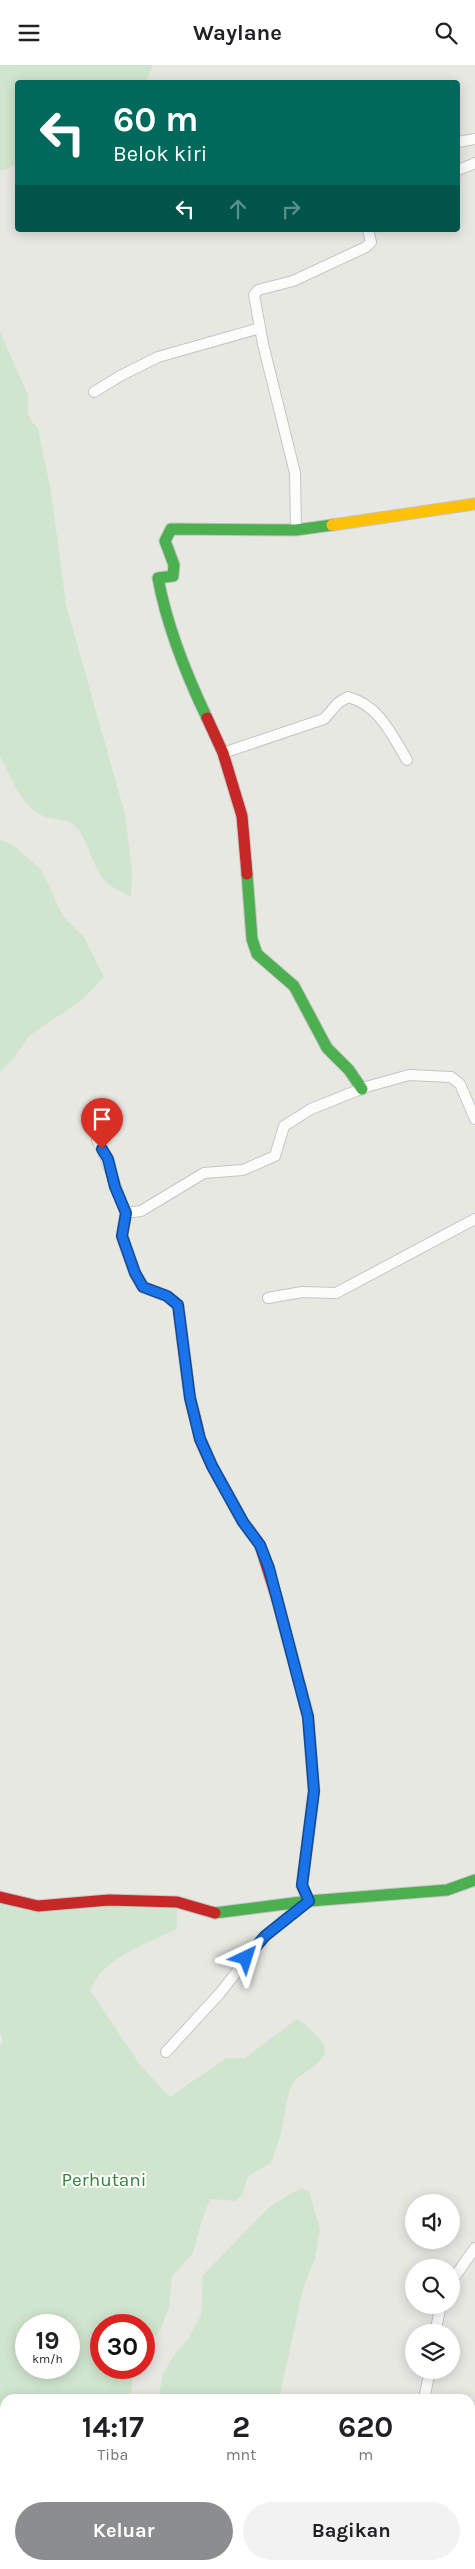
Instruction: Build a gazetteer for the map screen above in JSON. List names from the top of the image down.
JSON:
{
  "parks": ["Perhutani"],
  "page": {
    "header": "Waylane",
    "turn": ["60 m", "Belok kiri"],
    "speed": "19 km/h",
    "limit": "30",
    "eta": [
      "14:17",
      "Tiba",
      "2",
      "mnt",
      "620",
      "m"
    ],
    "buttons": ["Keluar", "Bagikan"]
  }
}
